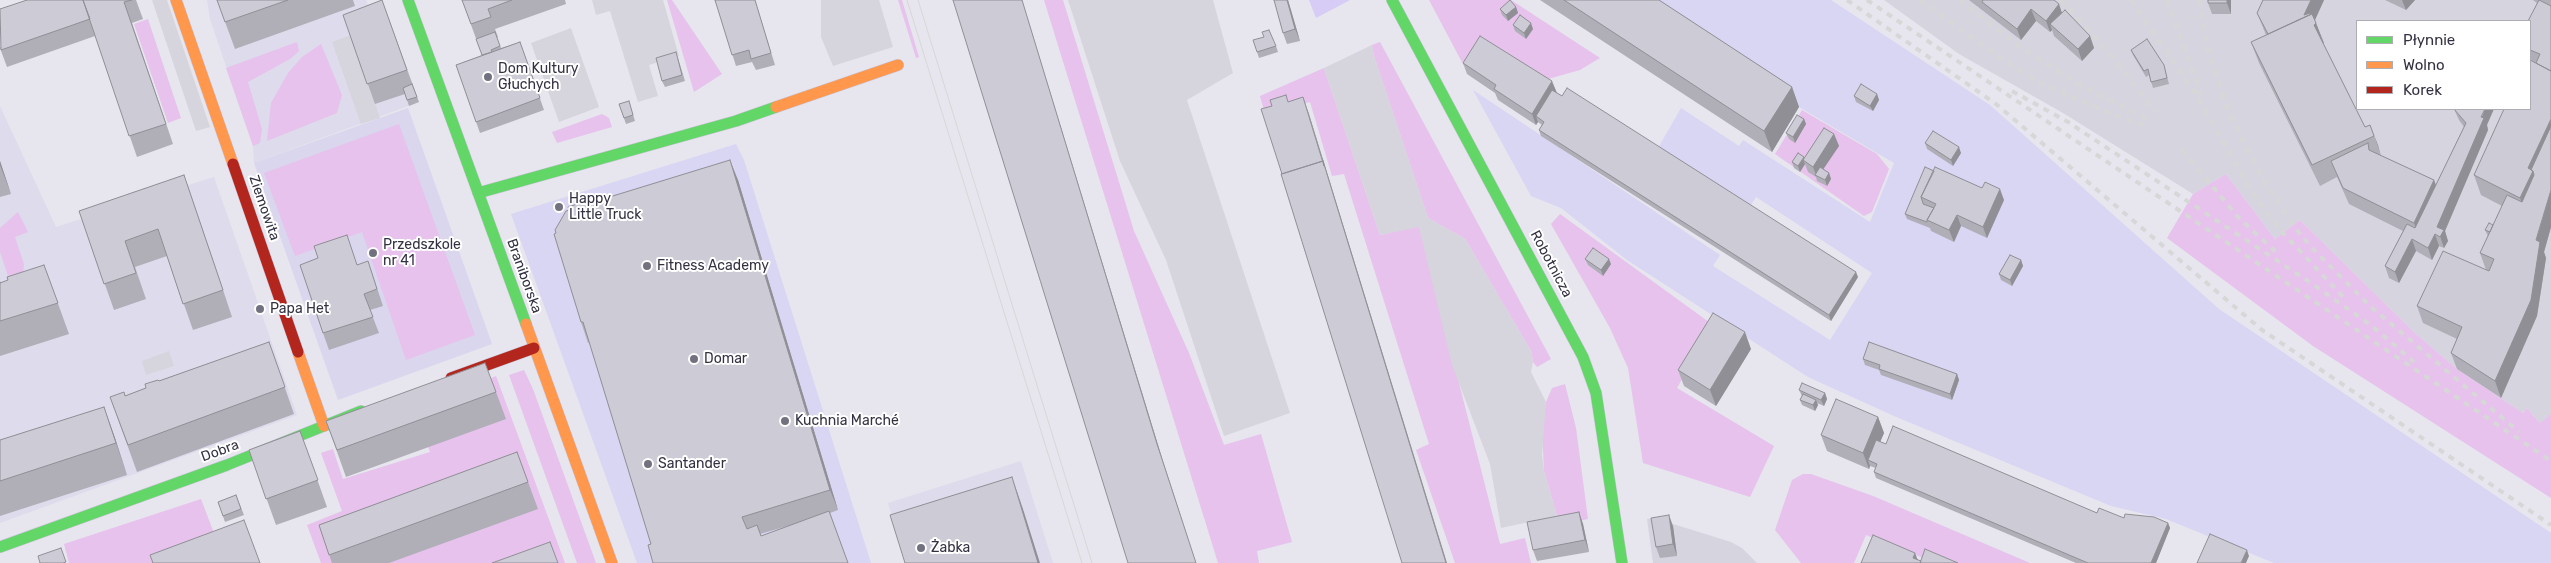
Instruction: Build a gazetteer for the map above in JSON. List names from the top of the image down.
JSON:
{
  "streets": {
    "street": [
      "Ziemowita",
      "Robotnicza",
      "Braniborska",
      "Dobra"
    ]
  },
  "crossings": [
    ["Ziemowita", "Dobra"]
  ],
  "places": [
    "Dom Kultury Głuchych",
    "Happy Little Truck",
    "Przedszkole nr 41",
    "Fitness Academy",
    "Papa Het",
    "Domar",
    "Kuchnia Marché",
    "Santander",
    "Żabka"
  ],
  "legend": ["Płynnie", "Wolno", "Korek"]
}
